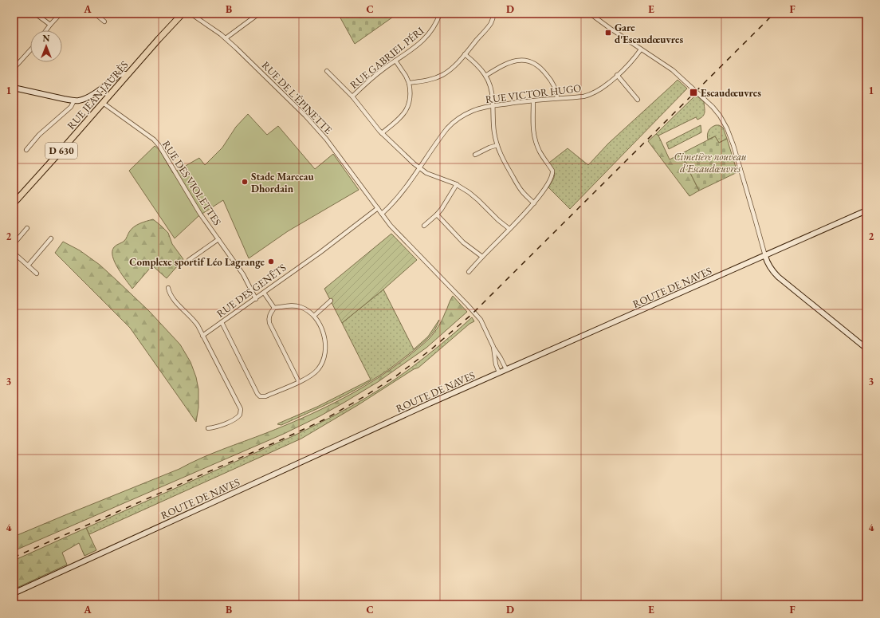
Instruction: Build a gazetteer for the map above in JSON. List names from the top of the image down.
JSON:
{
  "streets": {
    "main road": ["RUE JEAN JAURÈS", "D 630", "ROUTE DE NAVES"],
    "street": [
      "RUE GABRIEL PÉRI",
      "RUE VICTOR HUGO",
      "RUE DE L'ÉPINETTE",
      "RUE DES VIOLETTES",
      "RUE DES GENÊTS"
    ]
  },
  "crossings": [
    ["RUE VICTOR HUGO", "RUE DE L'ÉPINETTE"],
    ["RUE JEAN JAURÈS", "RUE DES VIOLETTES"],
    ["RUE DE L'ÉPINETTE", "ROUTE DE NAVES"],
    ["RUE DE L'ÉPINETTE", "RUE DES GENÊTS"],
    ["RUE DES VIOLETTES", "RUE DES GENÊTS"]
  ],
  "parks": ["Cimetière nouveau d'Escaudœuvres"],
  "places": {
    "transit": ["Gare d'Escaudœuvres", "Escaudœuvres"],
    "other": ["Stade Marceau Dhordain", "Complexe sportif Léo Lagrange"]
  },
  "north": "top",
  "grid": {
    "columns": [
      "A",
      "B",
      "C",
      "D",
      "E",
      "F"
    ],
    "rows": [
      "1",
      "2",
      "3",
      "4"
    ]
  }
}
